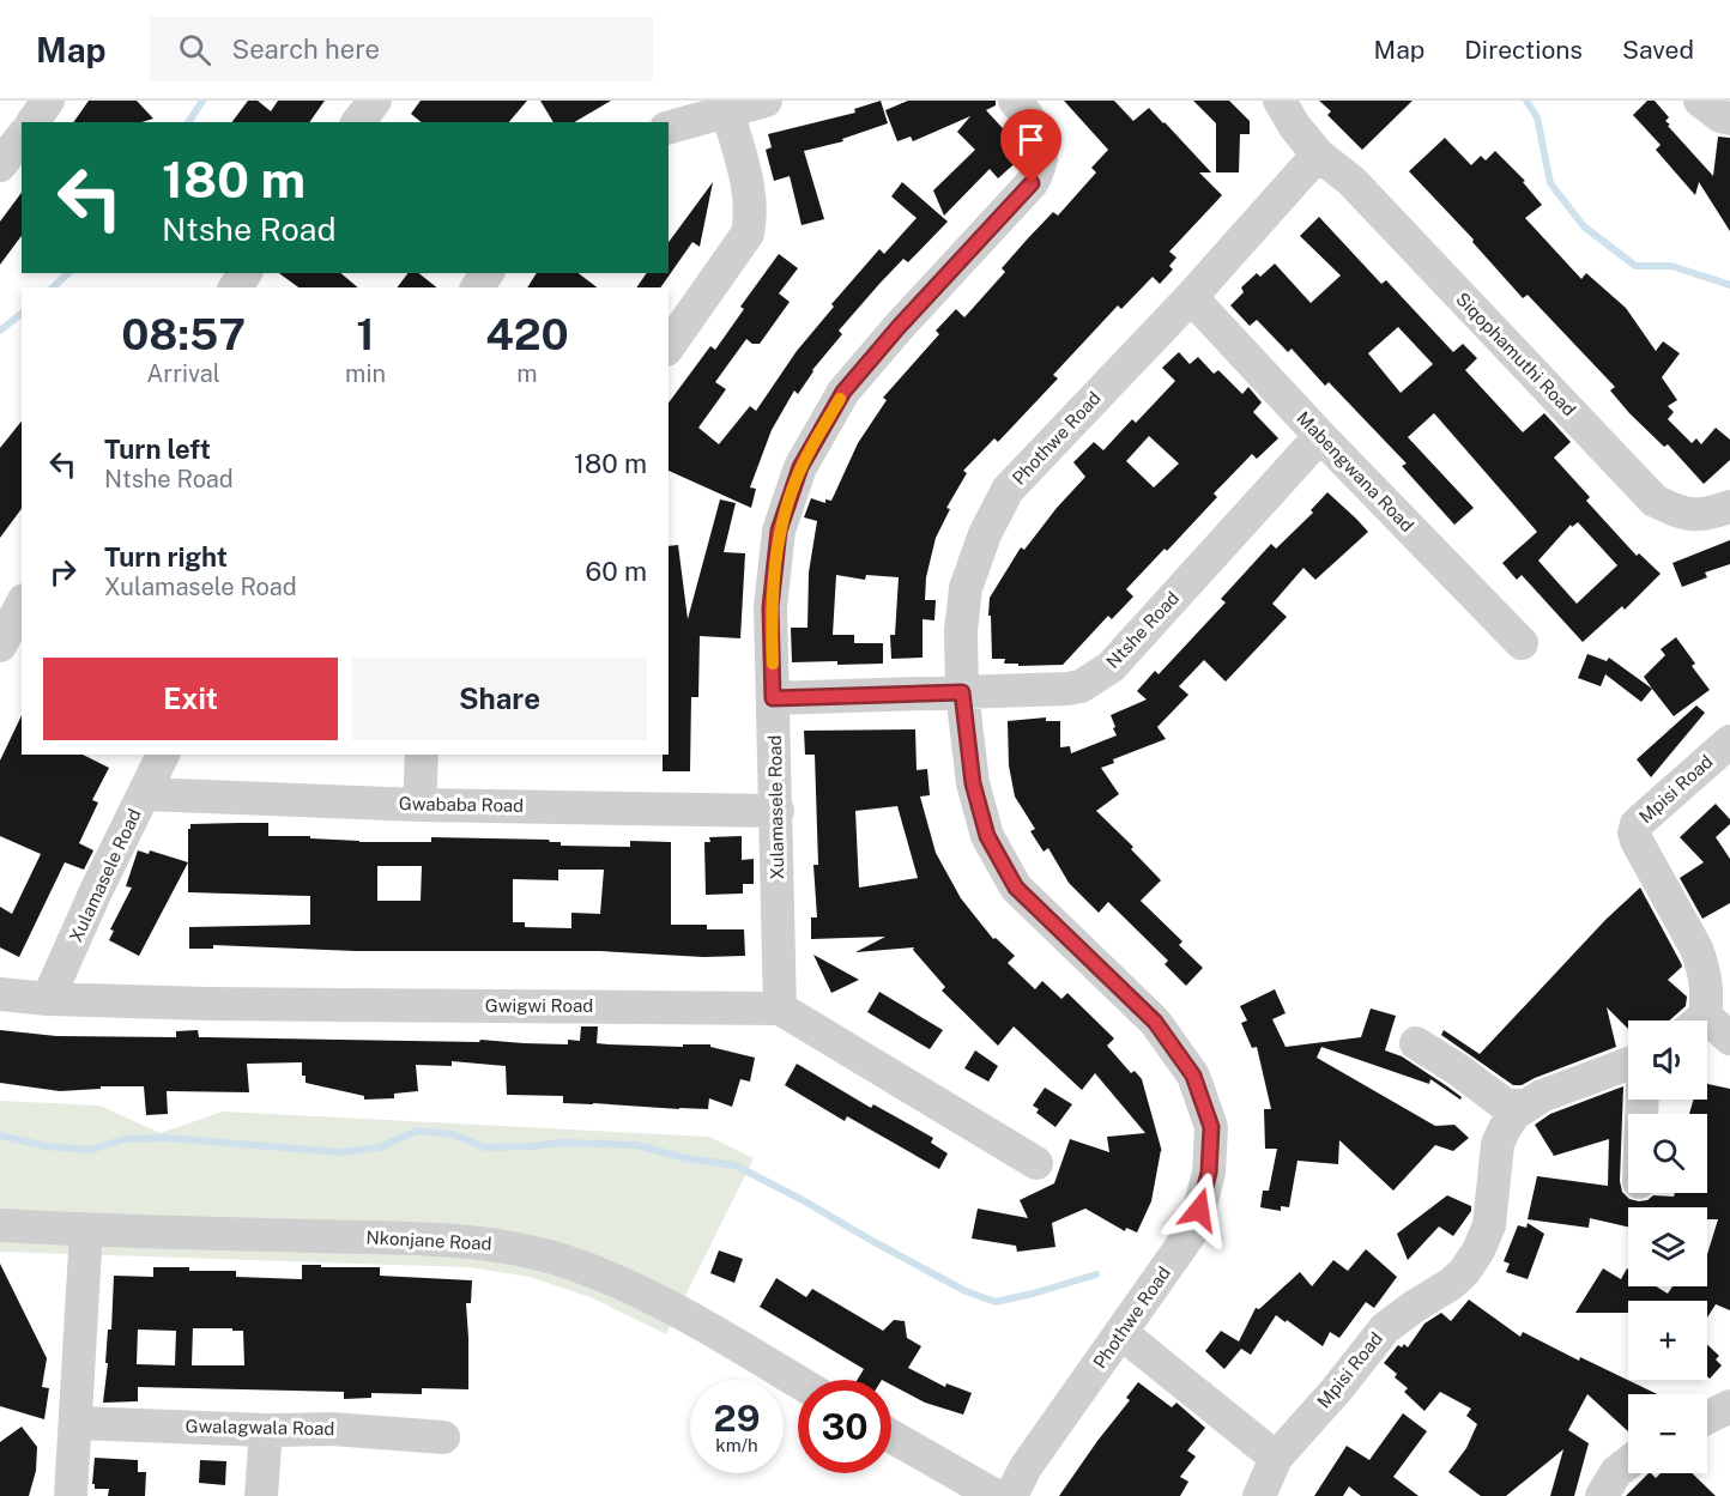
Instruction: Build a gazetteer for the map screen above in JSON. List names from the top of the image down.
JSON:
{
  "streets": {
    "street": [
      "Siqophamuthi Road",
      "Phothwe Road",
      "Mabengwana Road",
      "Ntshe Road",
      "Mpisi Road",
      "Gwababa Road",
      "Xulamasele Road",
      "Gwigwi Road",
      "Nkonjane Road",
      "Gwalagwala Road"
    ]
  },
  "crossings": [
    ["Siqophamuthi Road", "Phothwe Road"],
    ["Phothwe Road", "Mabengwana Road"],
    ["Phothwe Road", "Ntshe Road"],
    ["Mabengwana Road", "Ntshe Road"],
    ["Ntshe Road", "Xulamasele Road"],
    ["Gwababa Road", "Xulamasele Road"],
    ["Xulamasele Road", "Gwigwi Road"]
  ],
  "page": {
    "header": "Map",
    "search": "Search here",
    "nav": ["Map", "Directions", "Saved"],
    "turn": ["180 m", "Ntshe Road"],
    "eta": [
      "08:57",
      "Arrival",
      "1",
      "min",
      "420",
      "m"
    ],
    "list": [
      {
        "name": "Turn left",
        "note": "Ntshe Road",
        "value": "180 m"
      },
      {
        "name": "Turn right",
        "note": "Xulamasele Road",
        "value": "60 m"
      }
    ],
    "buttons": ["Exit", "Share"],
    "map_buttons": ["+", "−"],
    "speed": "29 km/h",
    "limit": "30"
  }
}
